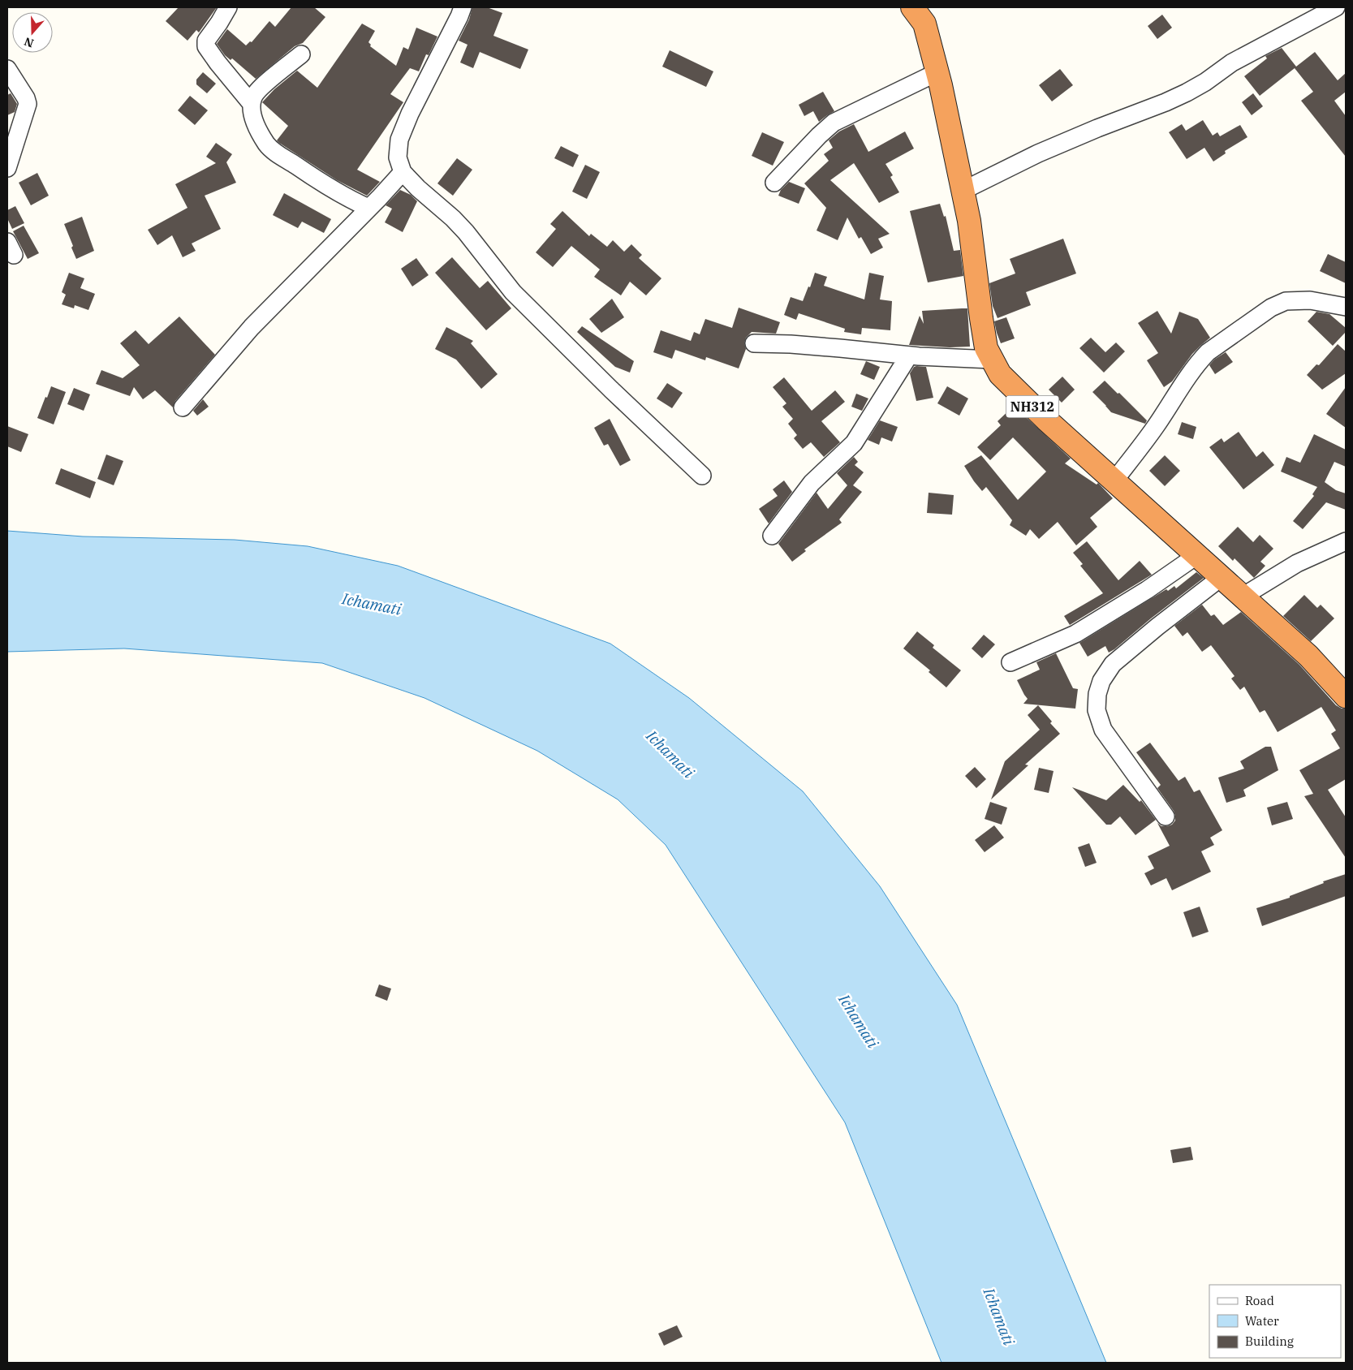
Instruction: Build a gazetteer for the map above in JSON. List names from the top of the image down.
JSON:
{
  "streets": {
    "highway": ["NH312"]
  },
  "water": ["Ichamati"],
  "legend": ["Road", "Water", "Building"],
  "north": "bottom"
}
